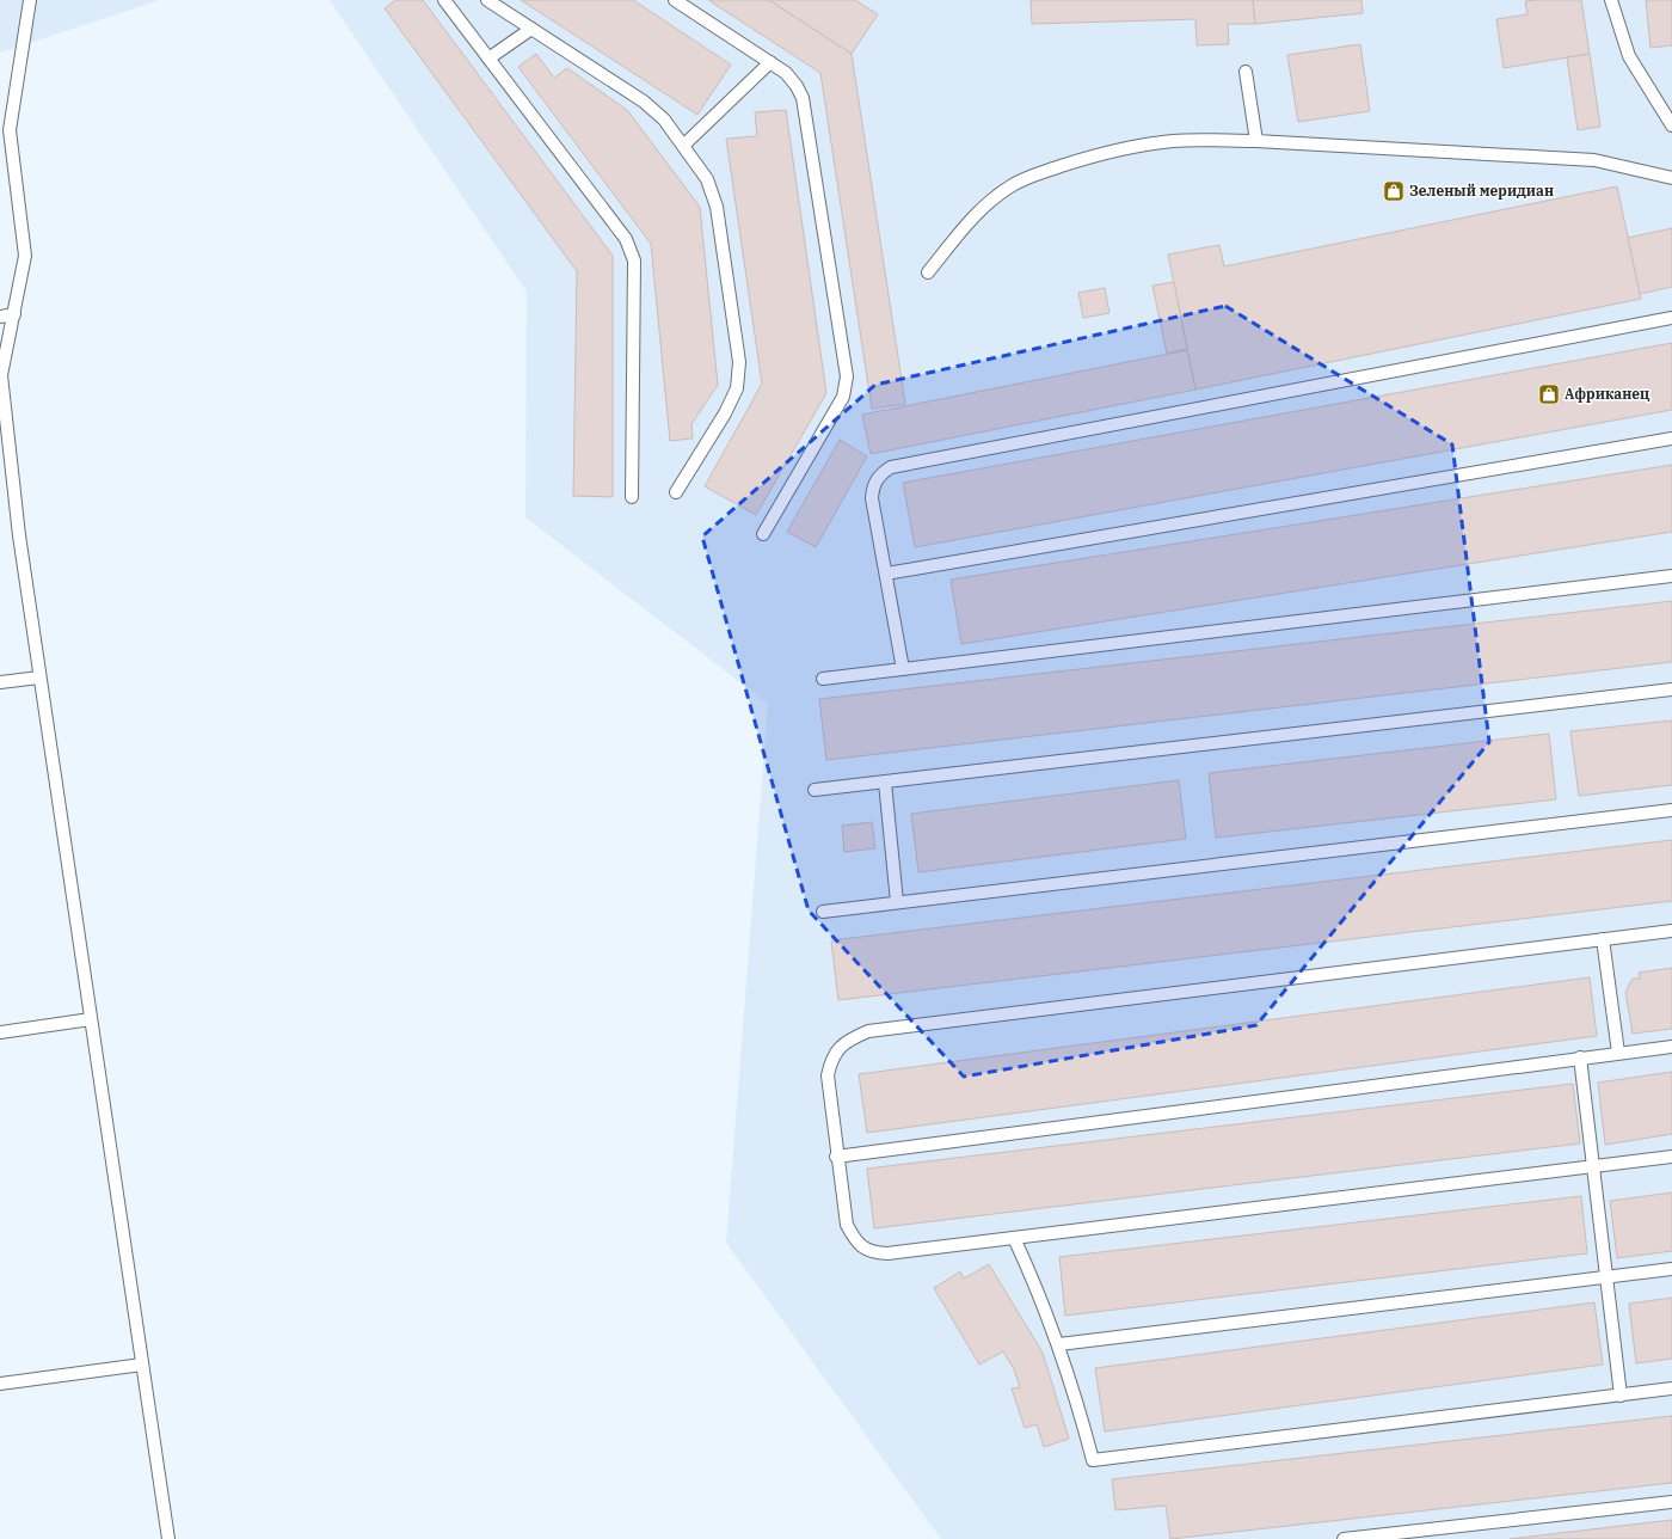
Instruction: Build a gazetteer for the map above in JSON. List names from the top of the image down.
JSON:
{
  "places": {
    "shop": ["Зеленый меридиан", "Африканец"]
  }
}
